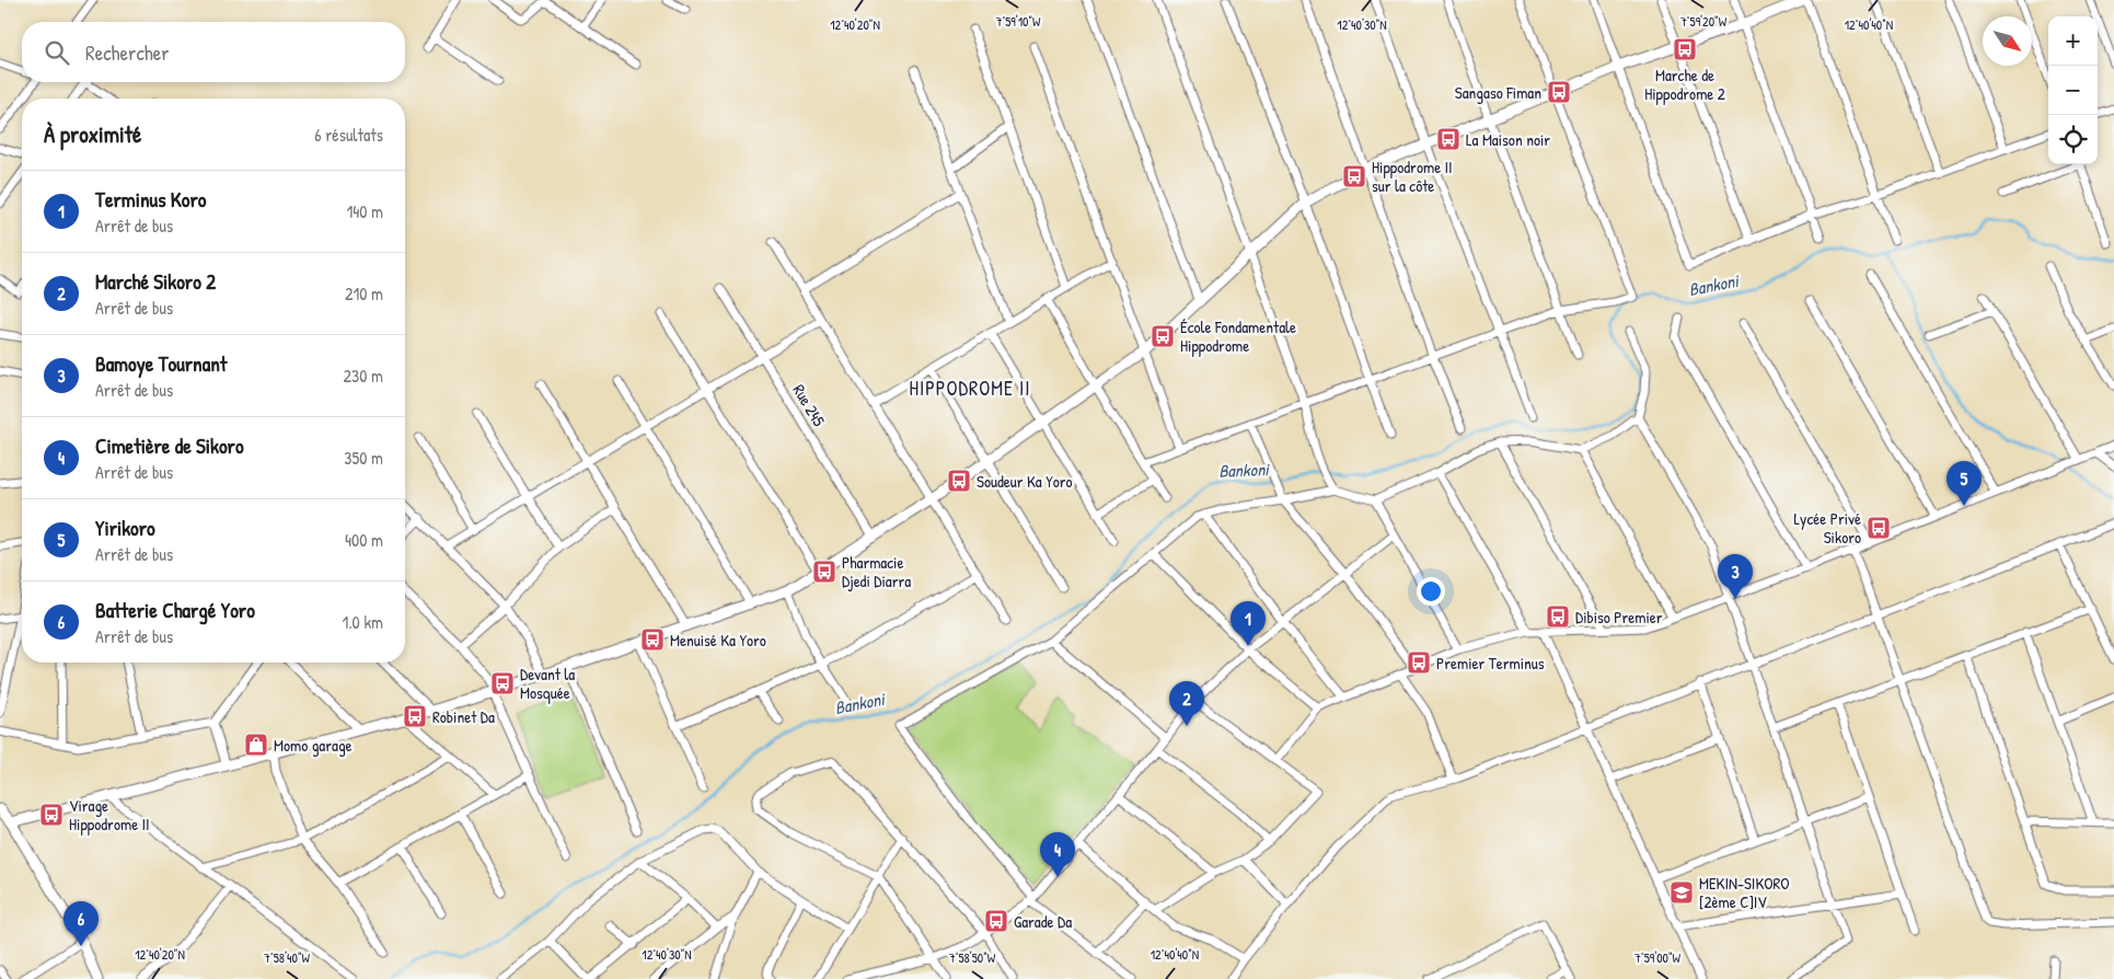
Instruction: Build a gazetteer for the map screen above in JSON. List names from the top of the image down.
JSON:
{
  "streets": {
    "street": ["Rue 245"]
  },
  "districts": ["HIPPODROME II"],
  "water": ["Bankoni"],
  "places": {
    "bus stop": [
      "Marche de Hippodrome 2",
      "Sangaso Fiman",
      "La Maison noir",
      "Hippodrome II sur la côte",
      "École Fondamentale Hippodrome",
      "Soudeur Ka Yoro",
      "Lycée Privé Sikoro",
      "Pharmacie Djedi Diarra",
      "Dibiso Premier",
      "Menuisé Ka Yoro",
      "Premier Terminus",
      "Devant la Mosquée",
      "Robinet Da",
      "Virage Hippodrome II",
      "Garade Da"
    ],
    "shop": ["Momo garage"],
    "school or university": ["MEKIN-SIKORO [2ème C]IV"]
  },
  "north": "bottom right",
  "page": {
    "map_buttons": ["+", "−"],
    "search": "Rechercher",
    "heading": ["À proximité", "6 résultats"],
    "list": [
      {
        "mark": "1",
        "name": "Terminus Koro",
        "note": "Arrêt de bus",
        "value": "140 m"
      },
      {
        "mark": "2",
        "name": "Marché Sikoro 2",
        "note": "Arrêt de bus",
        "value": "210 m"
      },
      {
        "mark": "3",
        "name": "Bamoye Tournant",
        "note": "Arrêt de bus",
        "value": "230 m"
      },
      {
        "mark": "4",
        "name": "Cimetière de Sikoro",
        "note": "Arrêt de bus",
        "value": "350 m"
      },
      {
        "mark": "5",
        "name": "Yirikoro",
        "note": "Arrêt de bus",
        "value": "400 m"
      },
      {
        "mark": "6",
        "name": "Batterie Chargé Yoro",
        "note": "Arrêt de bus",
        "value": "1.0 km"
      }
    ],
    "pins": [
      "5",
      "3",
      "1",
      "2",
      "4",
      "6"
    ]
  },
  "coordinates": [
    "7°59'10\"W",
    "7°59'20\"W",
    "12°40'20\"N",
    "12°40'30\"N",
    "12°40'40\"N",
    "7°58'40\"W",
    "7°58'50\"W",
    "7°59'00\"W"
  ]
}
